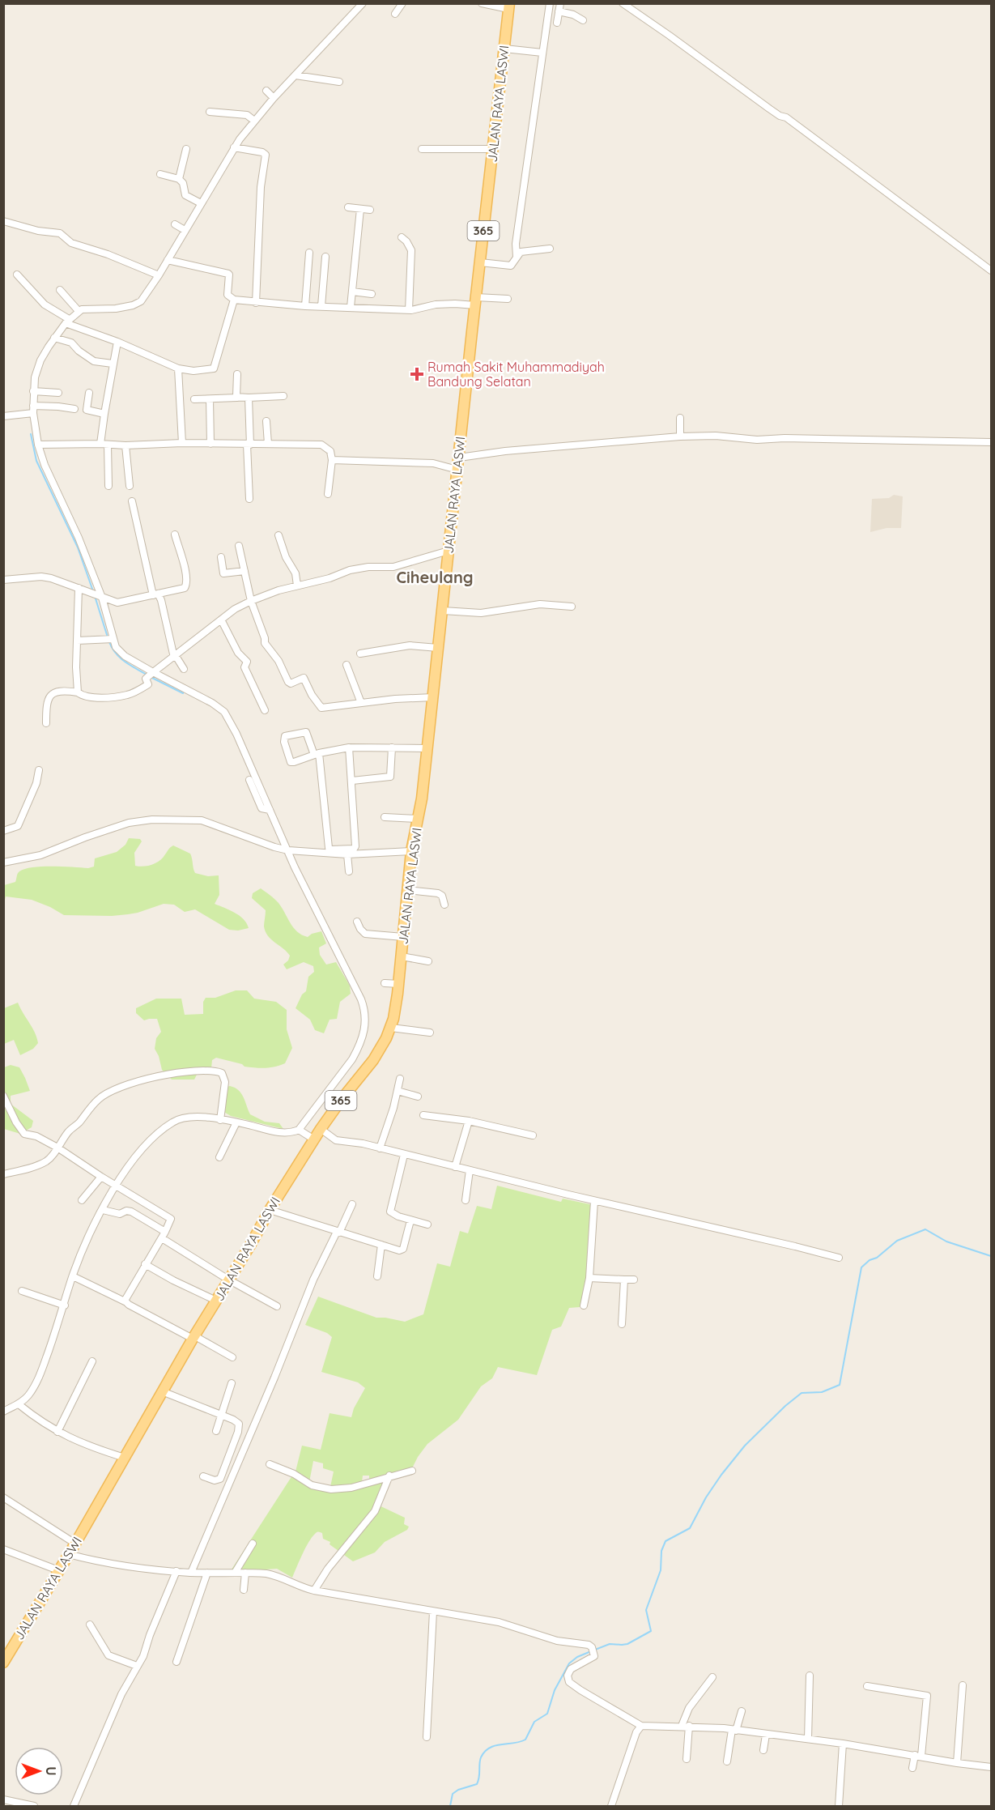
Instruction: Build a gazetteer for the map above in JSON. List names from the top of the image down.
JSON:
{
  "streets": {
    "main road": ["JALAN RAYA LASWI", "365"]
  },
  "districts": ["Ciheulang"],
  "places": {
    "health": ["Rumah Sakit Muhammadiyah Bandung Selatan"]
  },
  "north": "right"
}
